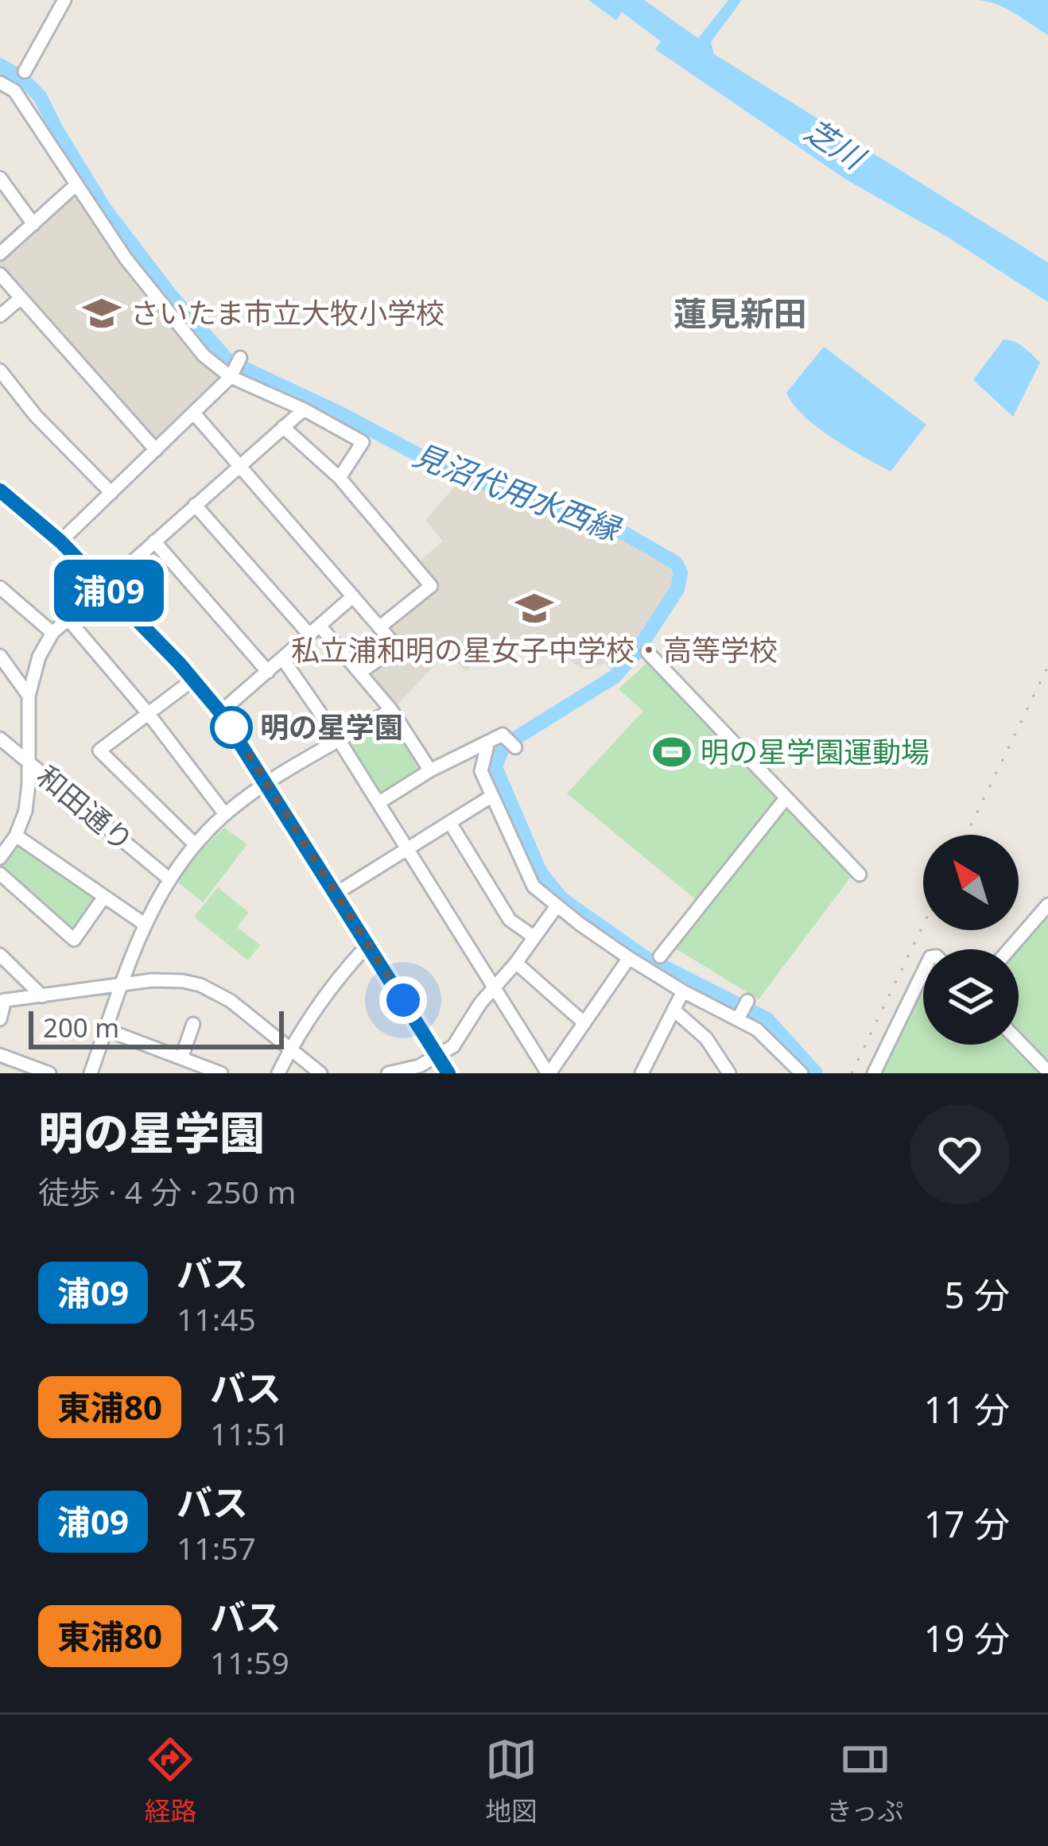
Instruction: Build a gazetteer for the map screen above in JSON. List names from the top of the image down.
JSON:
{
  "streets": {
    "street": ["和田通り"]
  },
  "districts": ["蓮見新田"],
  "water": ["芝川", "見沼代用水西縁"],
  "places": {
    "school or university": ["さいたま市立大牧小学校", "私立浦和明の星女子中学校・高等学校"],
    "other": ["明の星学園"],
    "sports": ["明の星学園運動場"]
  },
  "lines": ["bus line 浦09"],
  "scale_bar": "200 m",
  "north": "top left",
  "page": {
    "on_map": "浦09",
    "scale": "200 m",
    "heading": ["明の星学園", "徒歩 · 4 分 · 250 m"],
    "list": [
      {
        "mark": "浦09",
        "name": "バス",
        "note": "11:45",
        "value": "5 分"
      },
      {
        "mark": "東浦80",
        "name": "バス",
        "note": "11:51",
        "value": "11 分"
      },
      {
        "mark": "浦09",
        "name": "バス",
        "note": "11:57",
        "value": "17 分"
      },
      {
        "mark": "東浦80",
        "name": "バス",
        "note": "11:59",
        "value": "19 分"
      }
    ],
    "tabs": ["経路", "地図", "きっぷ"]
  }
}
